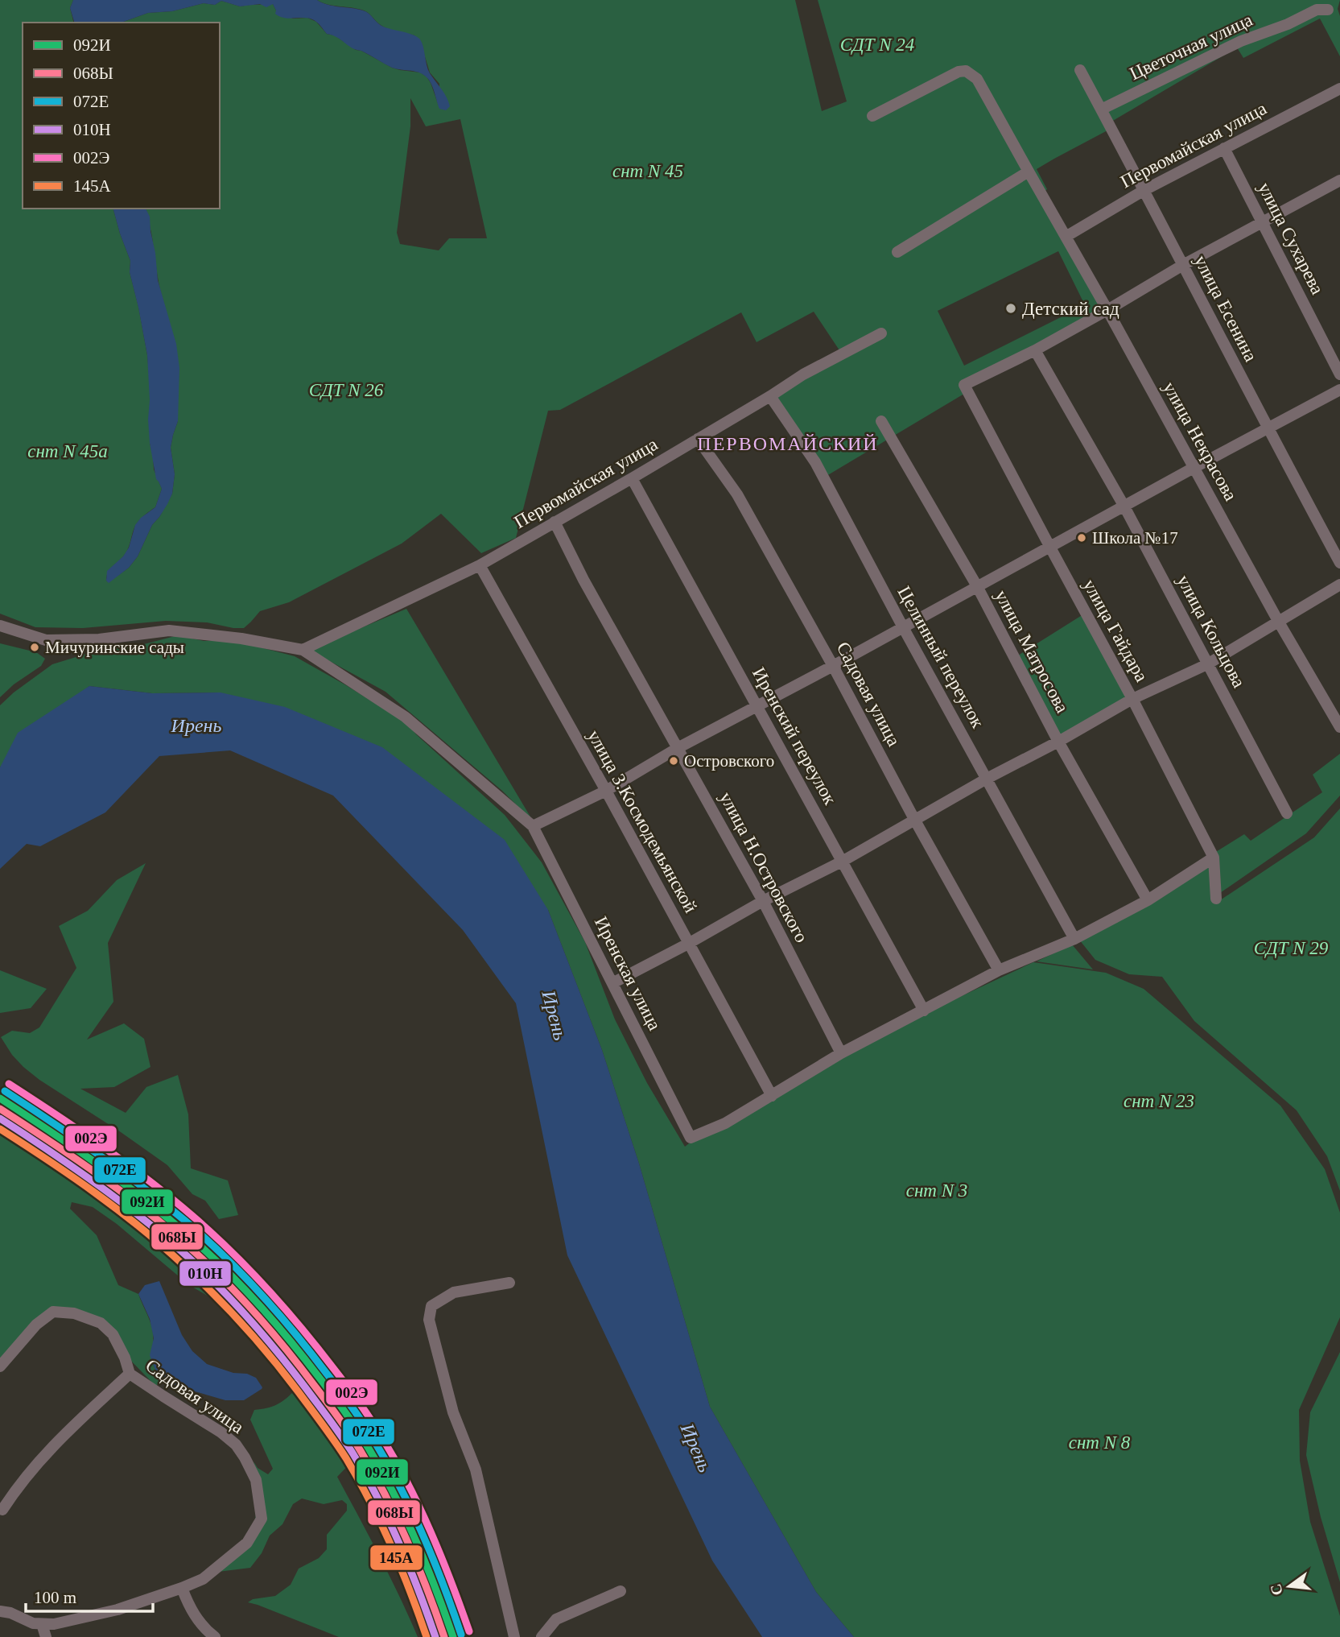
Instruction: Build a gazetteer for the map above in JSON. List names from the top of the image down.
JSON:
{
  "streets": {
    "street": [
      "Цветочная улица",
      "Первомайская улица",
      "улица Сухарева",
      "улица Есенина",
      "улица Некрасова",
      "улица Гайдара",
      "улица Кольцова",
      "улица Матросова",
      "Целинный переулок",
      "Садовая улица",
      "Иренский переулок",
      "улица З.Космодемьянской",
      "улица Н.Островского",
      "Иренская улица"
    ]
  },
  "crossings": [
    ["Цветочная улица", "улица Есенина"],
    ["Первомайская улица", "улица Сухарева"],
    ["Первомайская улица", "улица Есенина"],
    ["Первомайская улица", "улица Некрасова"],
    ["Первомайская улица", "Целинный переулок"],
    ["Первомайская улица", "Садовая улица"],
    ["Первомайская улица", "Иренский переулок"],
    ["Первомайская улица", "улица З.Космодемьянской"],
    ["Первомайская улица", "улица Н.Островского"],
    ["улица Гайдара", "улица Кольцова"],
    ["улица З.Космодемьянской", "Иренская улица"]
  ],
  "districts": ["ПЕРВОМАЙСКИЙ"],
  "water": ["Ирень"],
  "parks": [
    "СДТ N 24",
    "снт N 45",
    "СДТ N 26",
    "снт N 45а",
    "СДТ N 29",
    "снт N 23",
    "снт N 3",
    "снт N 8"
  ],
  "places": [
    "Детский сад",
    "Школа №17",
    "Мичуринские сады",
    "Островского"
  ],
  "lines": [
    "transit line 002Э",
    "transit line 072Е",
    "transit line 092И",
    "transit line 068Ы",
    "transit line 010Н",
    "transit line 145А"
  ],
  "legend": [
    "092И",
    "068Ы",
    "072Е",
    "010Н",
    "002Э",
    "145А"
  ],
  "scale_bar": "100 m",
  "north": "left"
}
